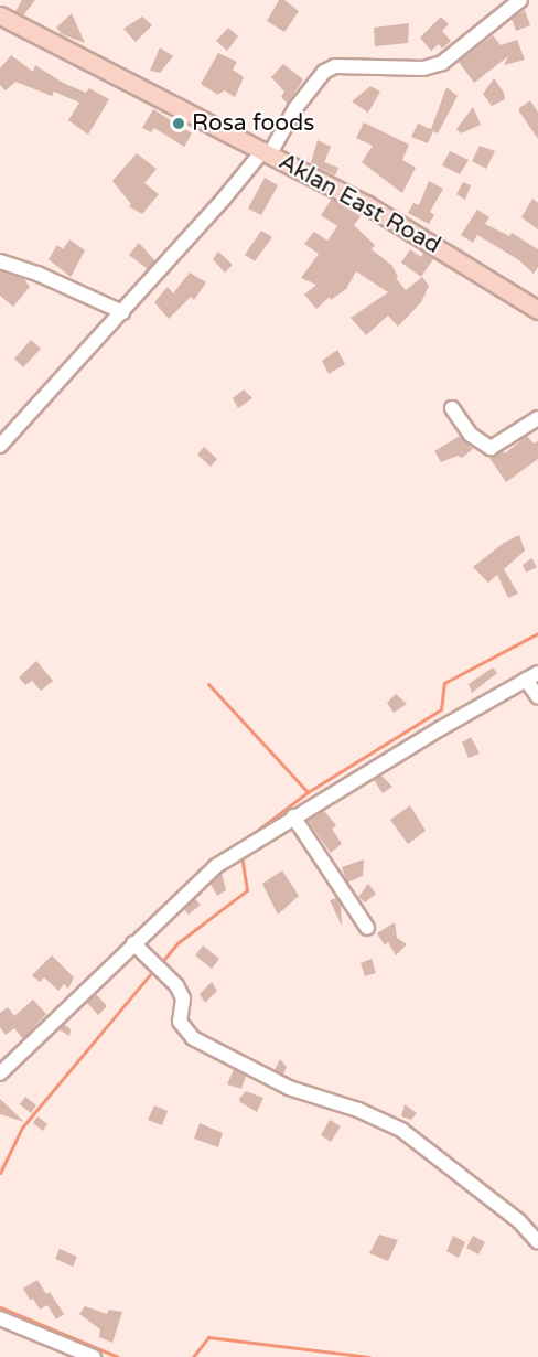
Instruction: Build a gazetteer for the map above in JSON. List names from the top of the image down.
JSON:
{
  "streets": {
    "main road": ["Aklan East Road"]
  },
  "places": ["Rosa foods"]
}
